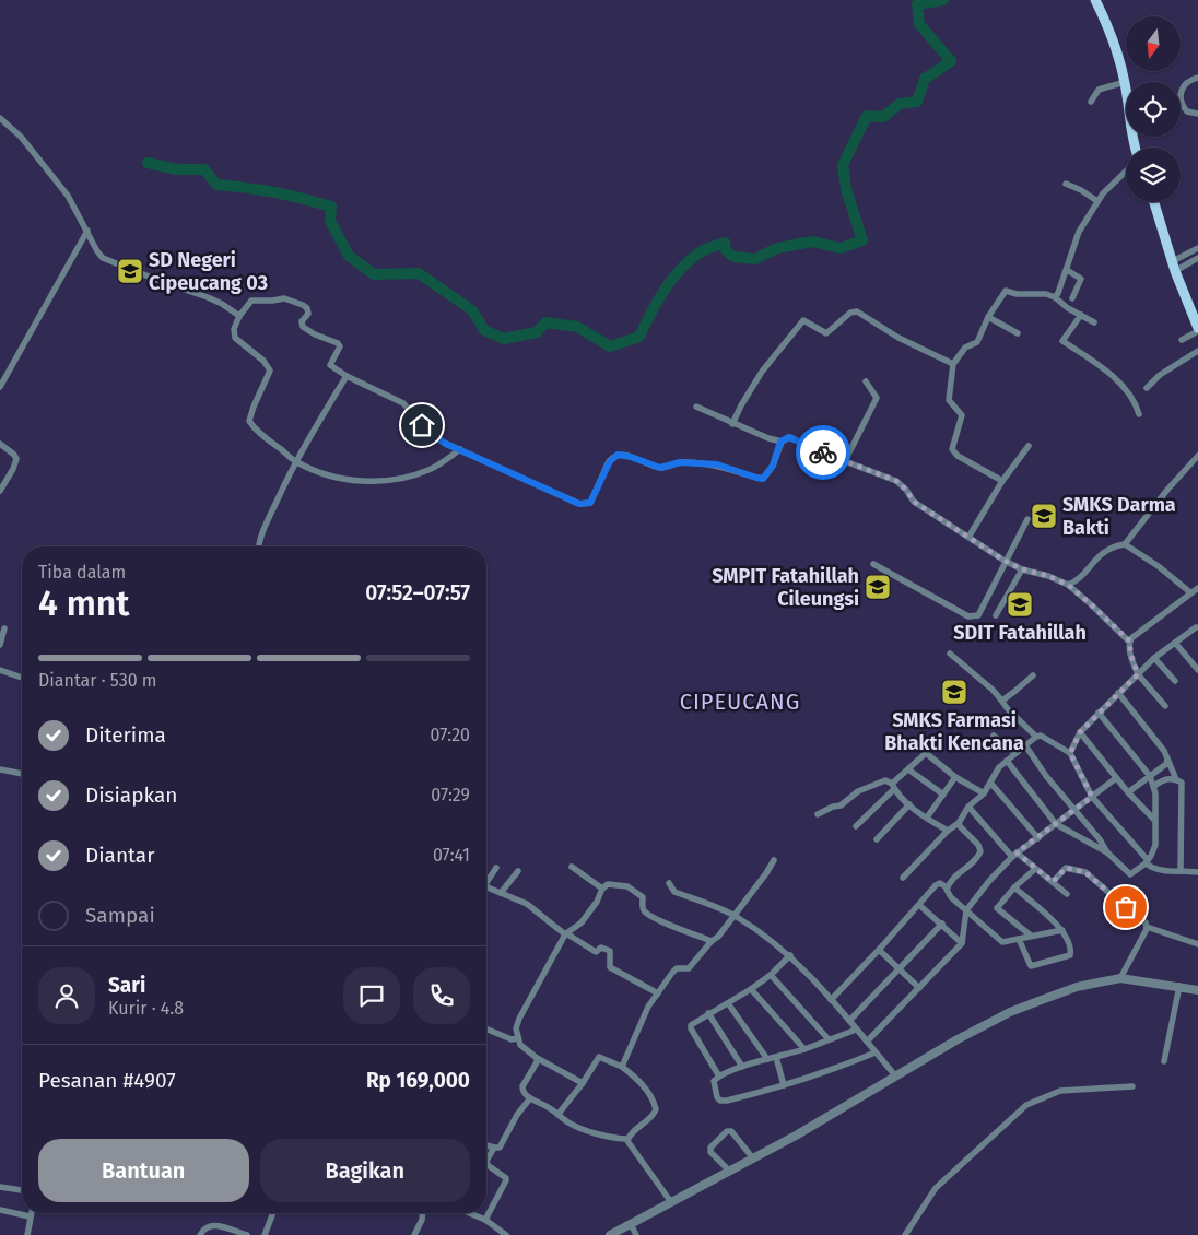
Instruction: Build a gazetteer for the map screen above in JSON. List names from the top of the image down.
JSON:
{
  "districts": ["CIPEUCANG"],
  "places": {
    "school or university": [
      "SD Negeri Cipeucang 03",
      "SMKS Darma Bakti",
      "SMPIT Fatahillah Cileungsi",
      "SDIT Fatahillah",
      "SMKS Farmasi Bhakti Kencana"
    ]
  },
  "north": "bottom",
  "page": {
    "heading": ["4 mnt", "Tiba dalam", "07:52–07:57"],
    "panel": [
      "Sari",
      "Kurir · 4.8",
      "Pesanan #4907",
      "Rp 169,000"
    ],
    "bar": "Diantar · 530 m",
    "list": [
      ["Diterima", "07:20"],
      ["Disiapkan", "07:29"],
      ["Diantar", "07:41"],
      "Sampai"
    ],
    "buttons": ["Bantuan", "Bagikan"]
  }
}
